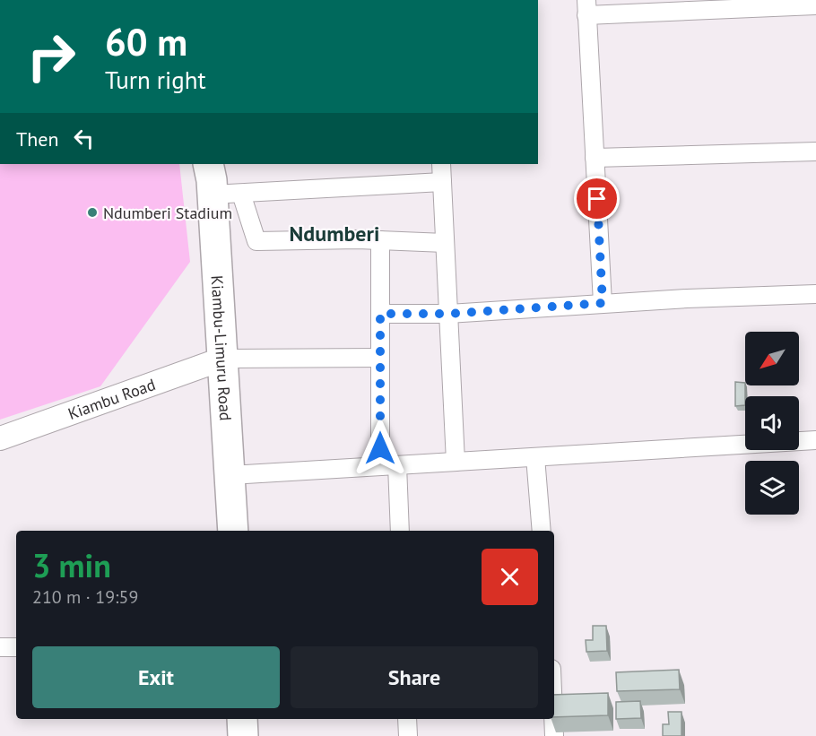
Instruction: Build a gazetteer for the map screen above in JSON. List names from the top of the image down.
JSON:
{
  "streets": {
    "highway": ["Kiambu-Limuru Road"],
    "street": ["Kiambu Road"]
  },
  "crossings": [
    ["Kiambu-Limuru Road", "Kiambu Road"]
  ],
  "districts": ["Ndumberi"],
  "places": ["Ndumberi Stadium"],
  "north": "bottom left",
  "page": {
    "turn": ["60 m", "Turn right"],
    "then": "Then",
    "heading": ["3 min", "210 m · 19:59"],
    "buttons": ["Exit", "Share"]
  }
}
